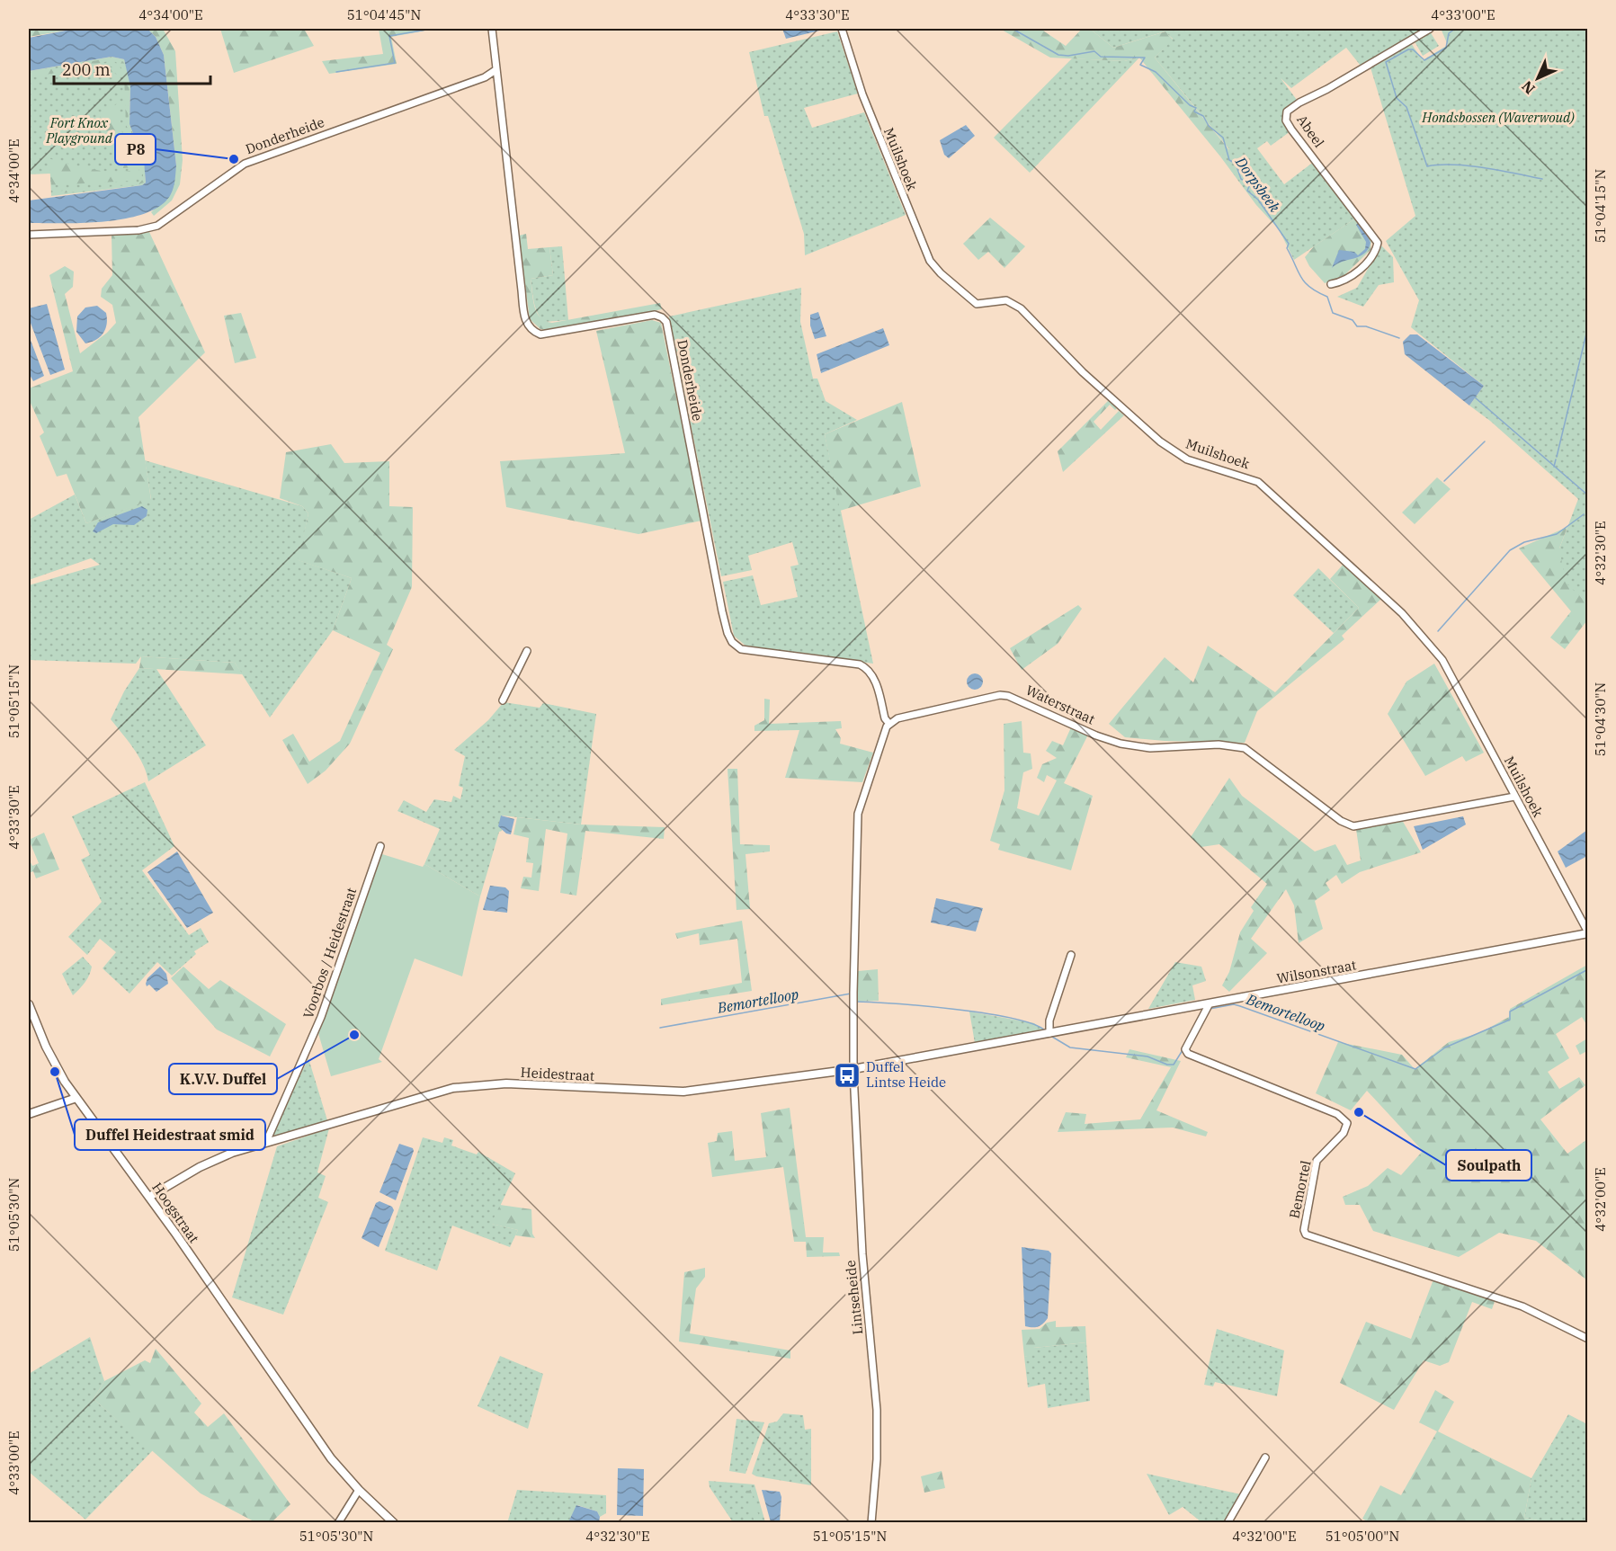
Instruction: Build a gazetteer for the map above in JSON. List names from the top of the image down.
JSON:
{
  "streets": {
    "street": [
      "Abeel",
      "Donderheide",
      "Muilshoek",
      "Waterstraat",
      "Voorbos / Heidestraat",
      "Wilsonstraat",
      "Heidestraat",
      "Bemortel",
      "Hoogstraat",
      "Lintseheide"
    ]
  },
  "crossings": [
    ["Donderheide", "Waterstraat"],
    ["Muilshoek", "Waterstraat"],
    ["Muilshoek", "Wilsonstraat"],
    ["Voorbos / Heidestraat", "Heidestraat"],
    ["Wilsonstraat", "Heidestraat"],
    ["Wilsonstraat", "Bemortel"],
    ["Wilsonstraat", "Lintseheide"],
    ["Heidestraat", "Hoogstraat"],
    ["Heidestraat", "Lintseheide"]
  ],
  "water": ["Dorpsbeek", "Bemortelloop"],
  "parks": ["Hondsbossen (Waverwoud)", "Fort Knox Playground"],
  "places": {
    "other": [
      "P8",
      "K.V.V. Duffel",
      "Duffel Heidestraat smid",
      "Soulpath"
    ],
    "bus stop": ["Duffel Lintse Heide"]
  },
  "scale_bar": "200 m",
  "north": "bottom left",
  "coordinates": [
    "4°34'00\"E",
    "51°04'45\"N",
    "4°33'30\"E",
    "4°33'00\"E",
    "51°04'15\"N",
    "4°32'30\"E",
    "51°05'15\"N",
    "51°04'30\"N",
    "4°32'00\"E",
    "51°05'30\"N",
    "51°05'00\"N"
  ]
}
